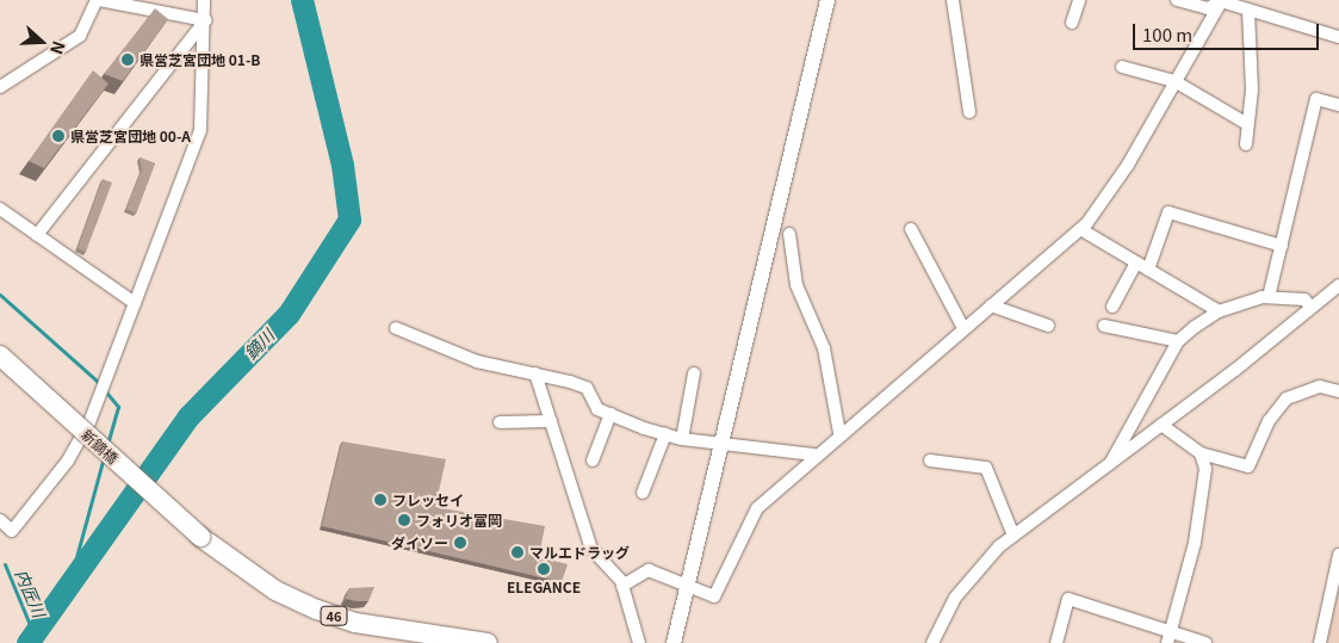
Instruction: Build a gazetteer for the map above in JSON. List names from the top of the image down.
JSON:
{
  "streets": {
    "main road": ["新鏑橋", "46"]
  },
  "water": ["鏑川", "内匠川"],
  "places": [
    "県営芝宮団地 01-B",
    "県営芝宮団地 00-A",
    "フレッセイ",
    "フォリオ富岡",
    "ダイソー",
    "マルエドラッグ",
    "ELEGANCE"
  ],
  "scale_bar": "100 m",
  "north": "right"
}
